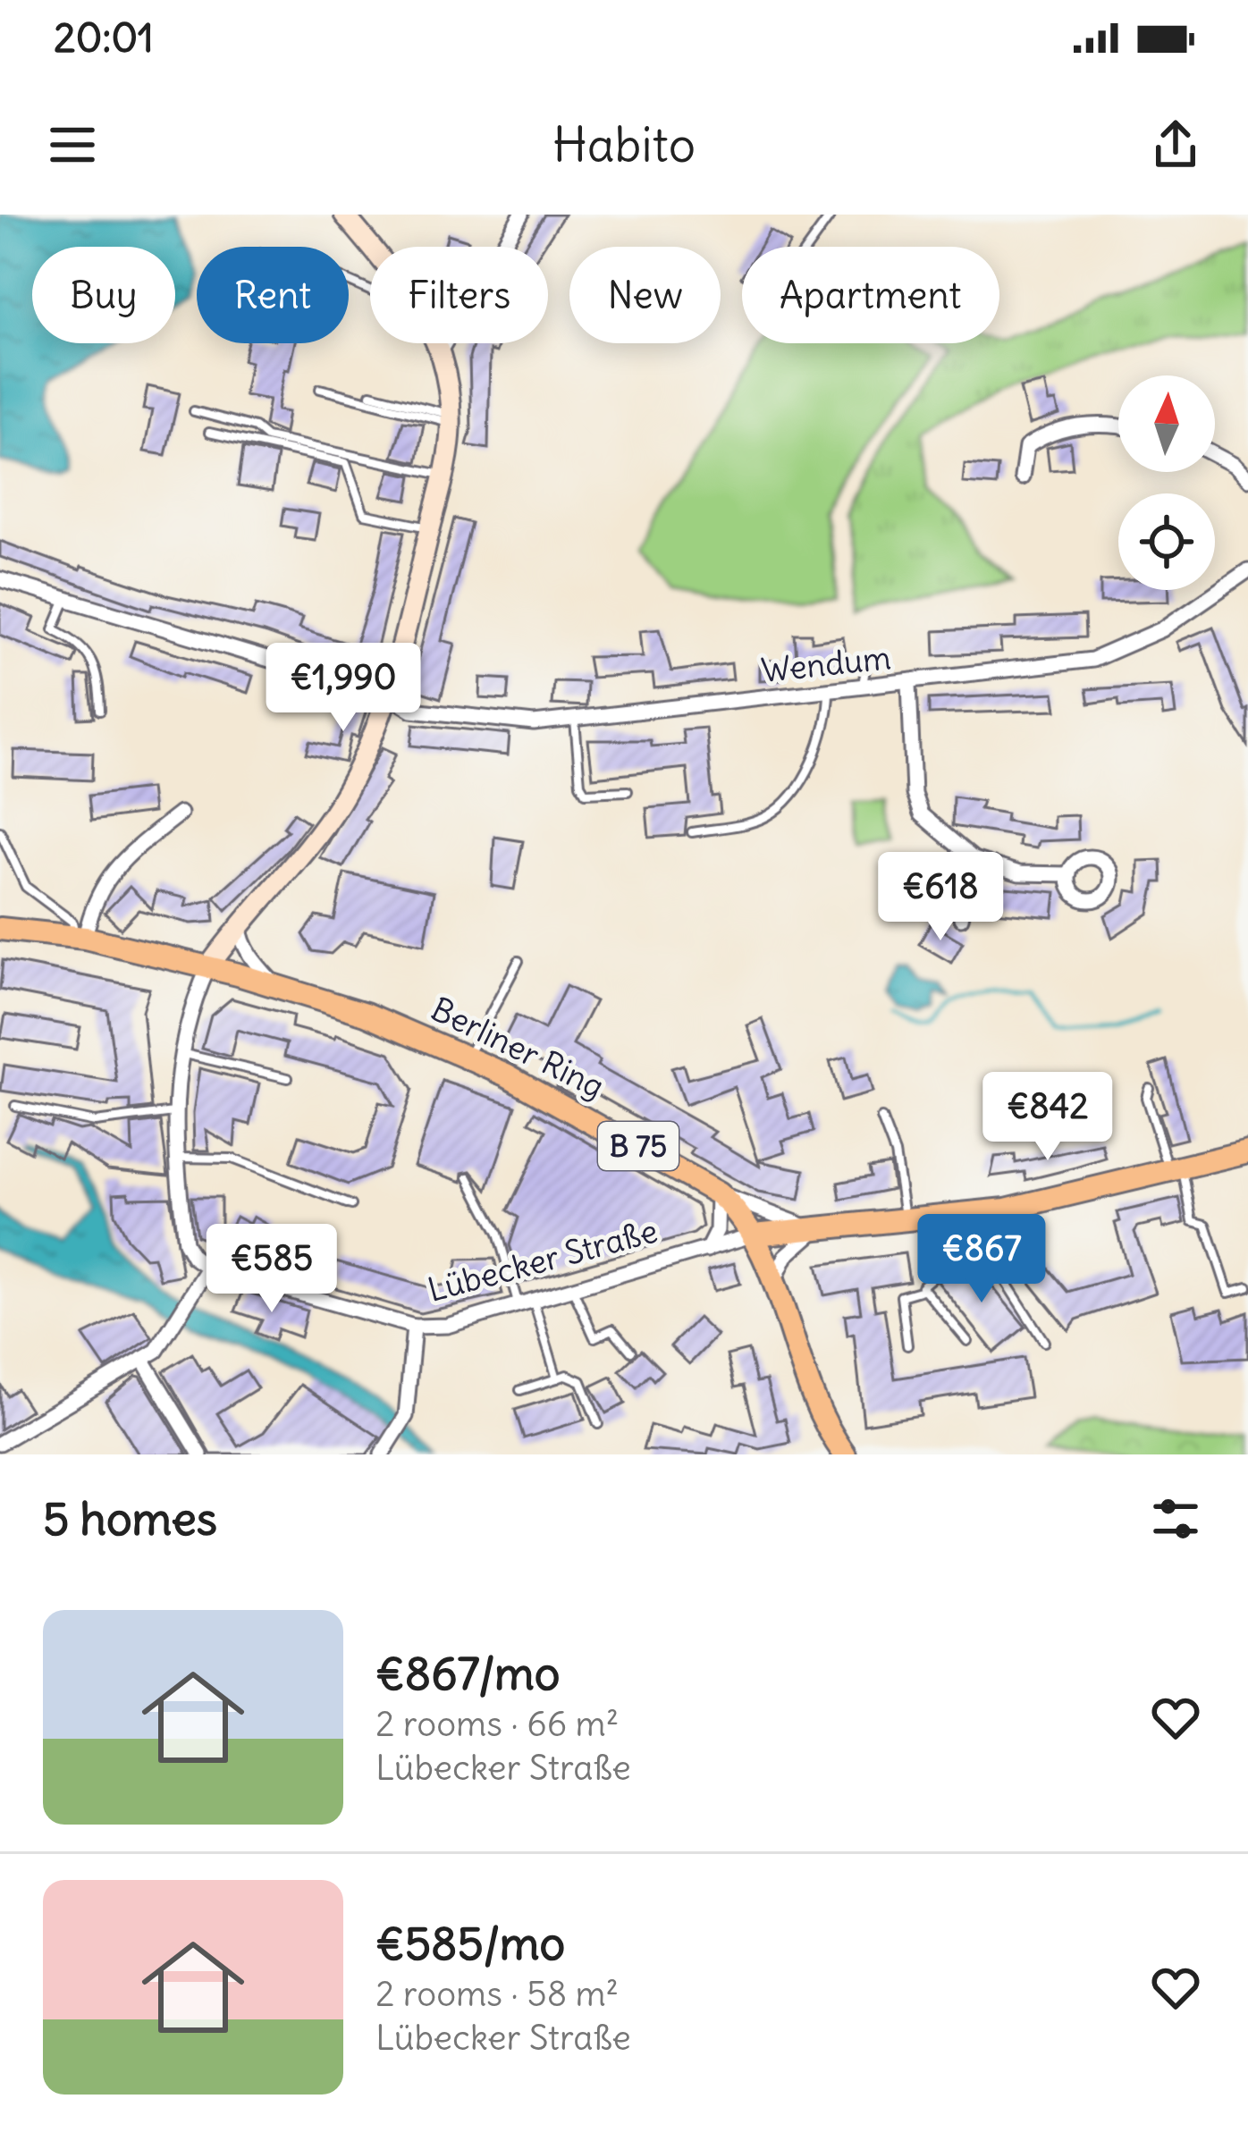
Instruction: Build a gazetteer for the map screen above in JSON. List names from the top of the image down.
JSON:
{
  "streets": {
    "main road": ["Berliner Ring", "B 75", "Lübecker Straße"],
    "street": ["Wendum"]
  },
  "crossings": [
    ["Berliner Ring", "B 75"],
    ["Berliner Ring", "Lübecker Straße"]
  ],
  "north": "top",
  "page": {
    "status": "20:01",
    "header": "Habito",
    "chip": [
      "Buy",
      "Rent",
      "Filters",
      "New",
      "Apartment"
    ],
    "price": [
      "€1,990",
      "€618",
      "€842",
      "€867",
      "€585"
    ],
    "heading": "5 homes",
    "list": [
      {
        "name": "€867/mo",
        "note": "2 rooms · 66 m² · Lübecker Straße"
      },
      {
        "name": "€585/mo",
        "note": "2 rooms · 58 m² · Lübecker Straße"
      }
    ]
  }
}
